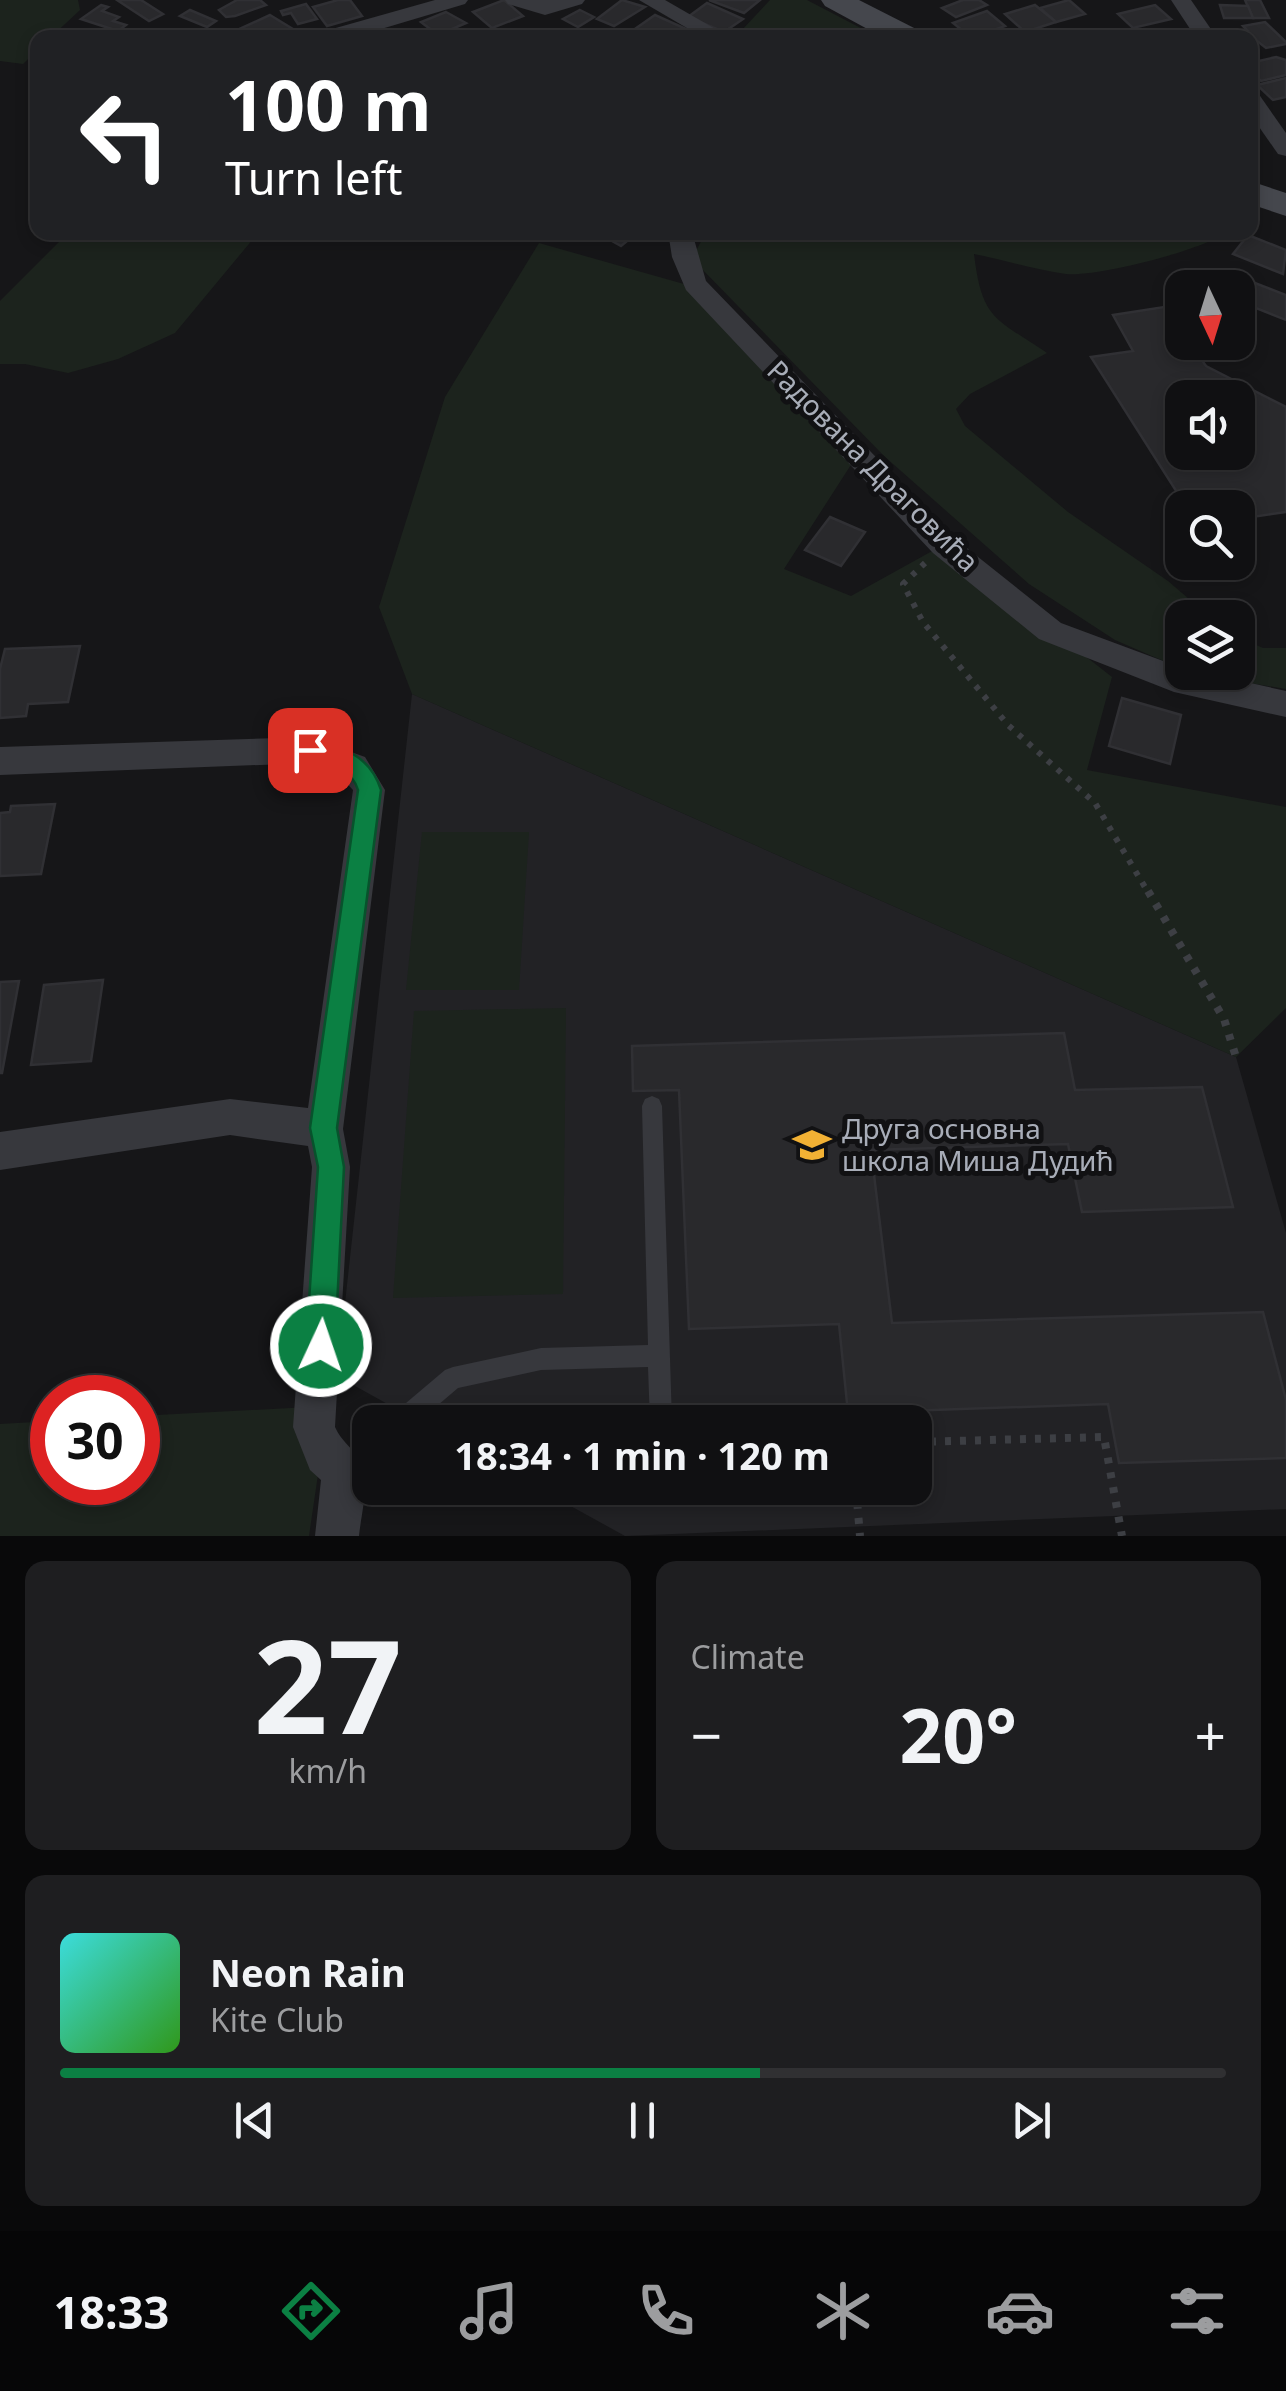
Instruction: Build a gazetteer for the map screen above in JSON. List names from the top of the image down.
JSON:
{
  "streets": {
    "street": ["Радована Драговића"]
  },
  "places": {
    "school or university": ["Друга основна школа Миша Дудић"]
  },
  "north": "bottom",
  "page": {
    "turn": ["100 m", "Turn left"],
    "limit": "30",
    "trip": "18:34 · 1 min · 120 m",
    "tile": [
      ["27", "km/h"],
      "Climate"
    ],
    "heat": ["−", "20°", "+"],
    "song": ["Neon Rain", "Kite Club"],
    "tabs": "18:33"
  }
}
